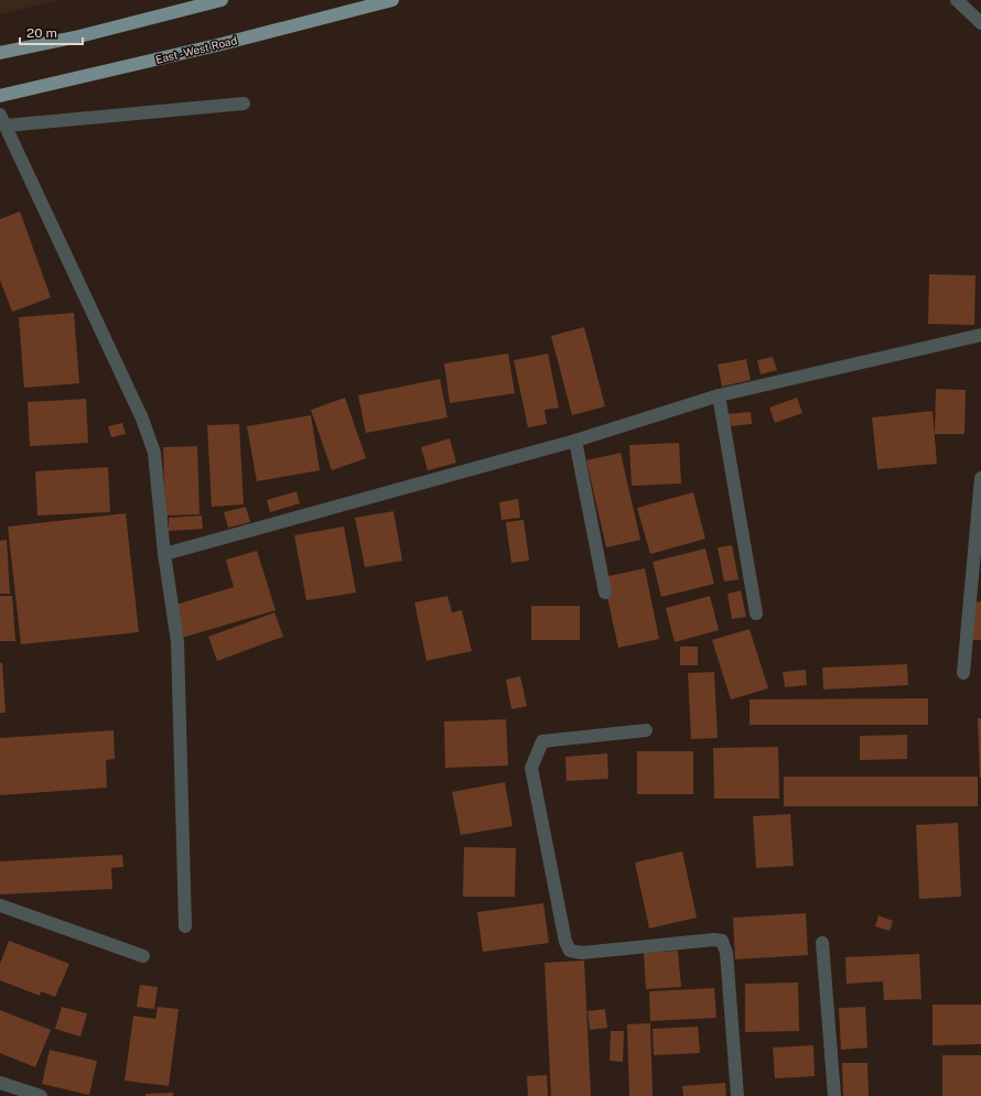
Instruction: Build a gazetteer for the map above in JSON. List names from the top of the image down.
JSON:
{
  "streets": {
    "main road": ["East - West Road"]
  },
  "scale_bar": "20 m"
}
